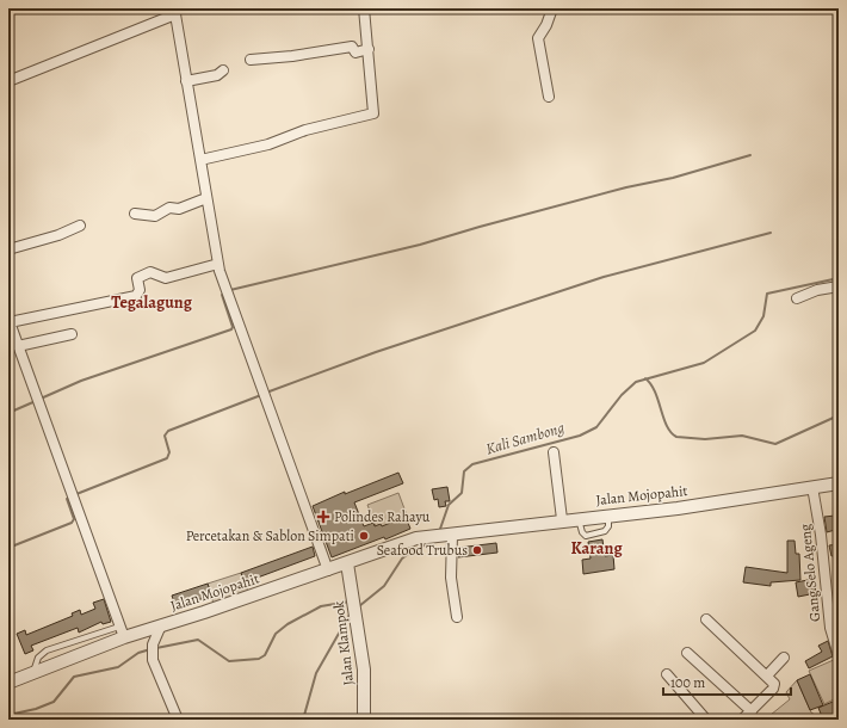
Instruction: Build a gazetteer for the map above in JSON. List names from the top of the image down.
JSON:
{
  "streets": {
    "street": ["Jalan Mojopahit", "Gang Selo Ageng", "Jalan Klampok"]
  },
  "crossings": [
    ["Jalan Mojopahit", "Gang Selo Ageng"],
    ["Jalan Mojopahit", "Jalan Klampok"]
  ],
  "districts": ["Tegalagung", "Karang"],
  "water": ["Kali Sambong"],
  "places": {
    "health": ["Polindes Rahayu"],
    "other": ["Percetakan & Sablon Simpati", "Seafood Trubus"]
  },
  "scale_bar": "100 m"
}
